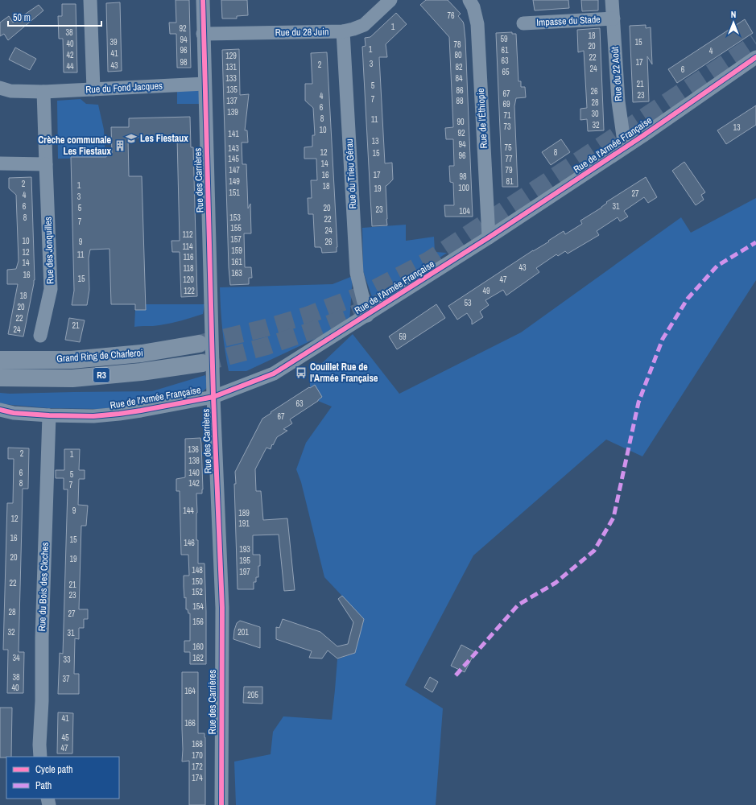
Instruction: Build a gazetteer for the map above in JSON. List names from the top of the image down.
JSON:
{
  "streets": {
    "highway": ["Grand Ring de Charleroi", "R3"],
    "street": [
      "Impasse du Stade",
      "Rue du 28 Juin",
      "Rue du 22 Août",
      "Rue du Fond Jacques",
      "Rue de l'Éthiopie",
      "Rue de l'Armée Française",
      "Rue du Trieu Gérau",
      "Rue des Carrières",
      "Rue des Jonquilles",
      "Rue du Bois des Cloches"
    ]
  },
  "crossings": [
    ["Impasse du Stade", "Rue du 22 Août"],
    ["Rue du 28 Juin", "Rue du Trieu Gérau"],
    ["Rue du 28 Juin", "Rue des Carrières"],
    ["Rue du 22 Août", "Rue de l'Armée Française"],
    ["Rue du Fond Jacques", "Rue des Carrières"],
    ["Rue du Fond Jacques", "Rue des Jonquilles"],
    ["Rue de l'Éthiopie", "Rue de l'Armée Française"],
    ["Rue de l'Armée Française", "Rue du Trieu Gérau"],
    ["Rue de l'Armée Française", "Rue des Carrières"],
    ["Rue de l'Armée Française", "Rue du Bois des Cloches"]
  ],
  "places": {
    "school or university": ["Les Fiestaux"],
    "building": ["Crèche communale Les Fiestaux"],
    "bus stop": ["Couillet Rue de l'Armée Française"]
  },
  "house_numbers": [
    "76",
    "1",
    "92",
    "38",
    "18",
    "59",
    "94",
    "39",
    "15",
    "40",
    "78",
    "20",
    "1",
    "96",
    "61",
    "4",
    "41",
    "42",
    "80",
    "129",
    "22",
    "63",
    "98",
    "17",
    "3",
    "2",
    "43",
    "44",
    "131",
    "82",
    "24",
    "6",
    "65",
    "133",
    "84",
    "21",
    "5",
    "135",
    "86",
    "26",
    "67",
    "23",
    "4",
    "7",
    "137",
    "88",
    "28",
    "69",
    "6",
    "139",
    "30",
    "71",
    "8",
    "11",
    "90",
    "32",
    "73",
    "13",
    "10",
    "92",
    "141",
    "13",
    "94",
    "75",
    "143",
    "12",
    "8",
    "15",
    "96",
    "145",
    "77",
    "14",
    "147",
    "79",
    "16",
    "17",
    "98",
    "149",
    "81",
    "2",
    "1",
    "18",
    "100",
    "19",
    "151",
    "27",
    "4",
    "3",
    "6",
    "31",
    "5",
    "20",
    "23",
    "104",
    "8",
    "153",
    "22",
    "7",
    "155",
    "24",
    "112",
    "157",
    "10",
    "9",
    "26",
    "114",
    "159",
    "12",
    "11",
    "116",
    "161",
    "14",
    "43",
    "118",
    "163",
    "16",
    "15",
    "120",
    "47",
    "122",
    "49",
    "18",
    "53",
    "20",
    "22",
    "21",
    "24",
    "59",
    "63",
    "67",
    "136",
    "2",
    "1",
    "138",
    "6",
    "140",
    "5",
    "8",
    "142",
    "7",
    "9",
    "144",
    "189",
    "12",
    "191",
    "16",
    "15",
    "146",
    "193",
    "20",
    "19",
    "195",
    "148",
    "197",
    "150",
    "22",
    "21",
    "152",
    "23",
    "154",
    "28",
    "27",
    "156",
    "32",
    "201",
    "31",
    "160",
    "34",
    "162",
    "33",
    "38",
    "37",
    "40",
    "164",
    "205",
    "41",
    "166",
    "45",
    "168",
    "47",
    "170",
    "172",
    "174"
  ],
  "legend": ["Cycle path", "Path"],
  "scale_bar": "50 m",
  "north": "top"
}
